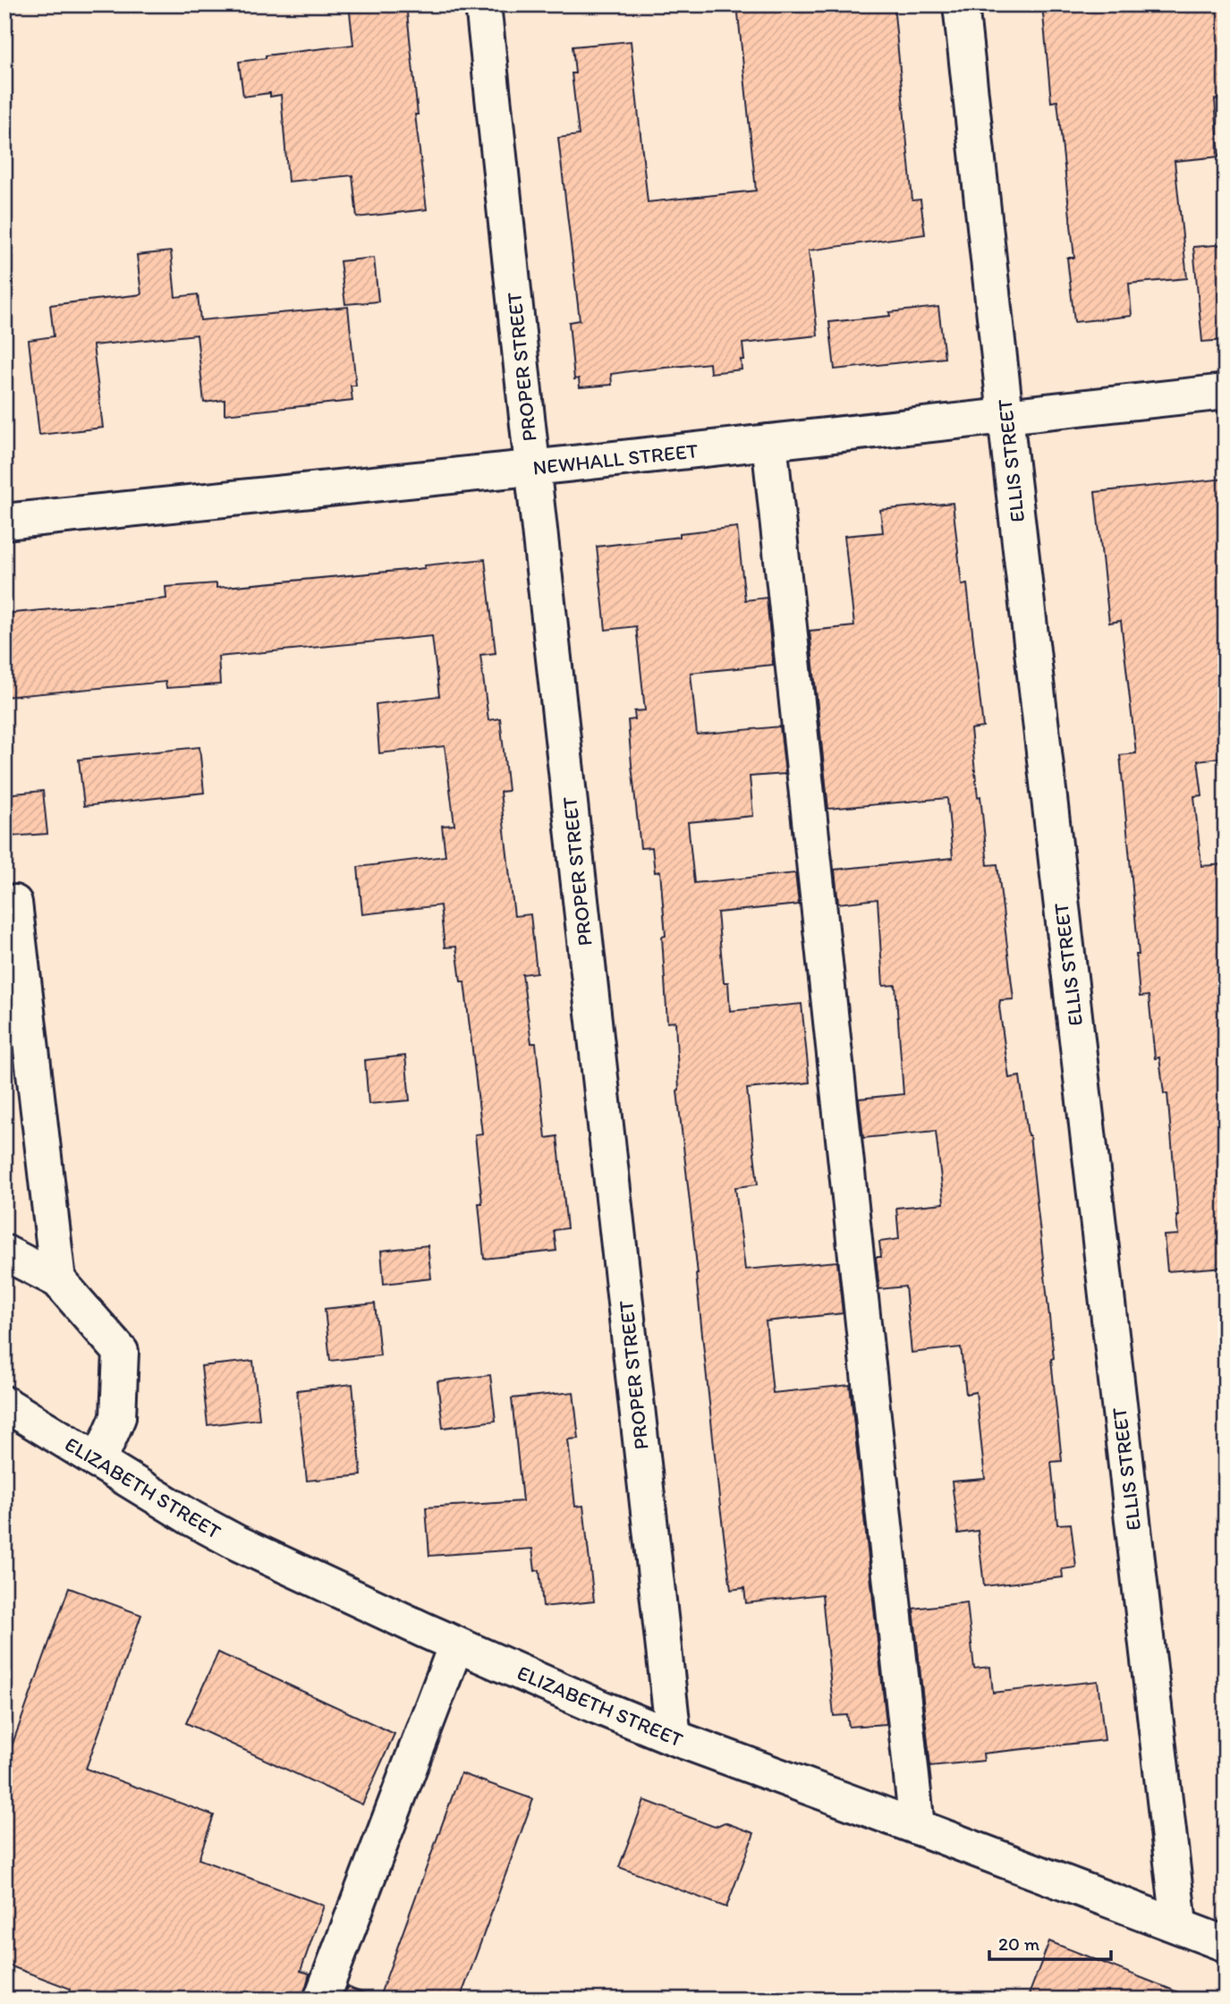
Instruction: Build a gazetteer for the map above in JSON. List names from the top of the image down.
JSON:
{
  "streets": {
    "street": [
      "PROPER STREET",
      "NEWHALL STREET",
      "ELLIS STREET",
      "ELIZABETH STREET"
    ]
  },
  "crossings": [
    ["PROPER STREET", "NEWHALL STREET"],
    ["PROPER STREET", "ELIZABETH STREET"],
    ["NEWHALL STREET", "ELLIS STREET"],
    ["ELLIS STREET", "ELIZABETH STREET"]
  ],
  "scale_bar": "20 m"
}
